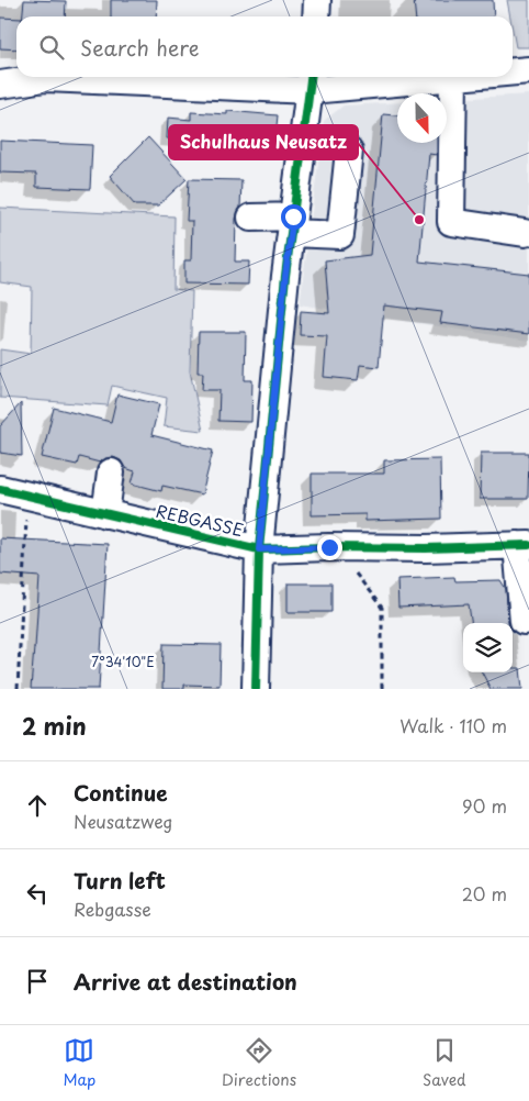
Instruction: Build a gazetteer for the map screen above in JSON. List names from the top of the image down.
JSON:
{
  "streets": {
    "street": ["REBGASSE"]
  },
  "places": ["Schulhaus Neusatz"],
  "north": "bottom",
  "page": {
    "search": "Search here",
    "heading": ["2 min", "Walk · 110 m"],
    "list": [
      ["Continue", "Neusatzweg", "90 m"],
      ["Turn left", "Rebgasse", "20 m"],
      "Arrive at destination"
    ],
    "nav": ["Map", "Directions", "Saved"]
  },
  "coordinates": ["7°34'10\"E"]
}
